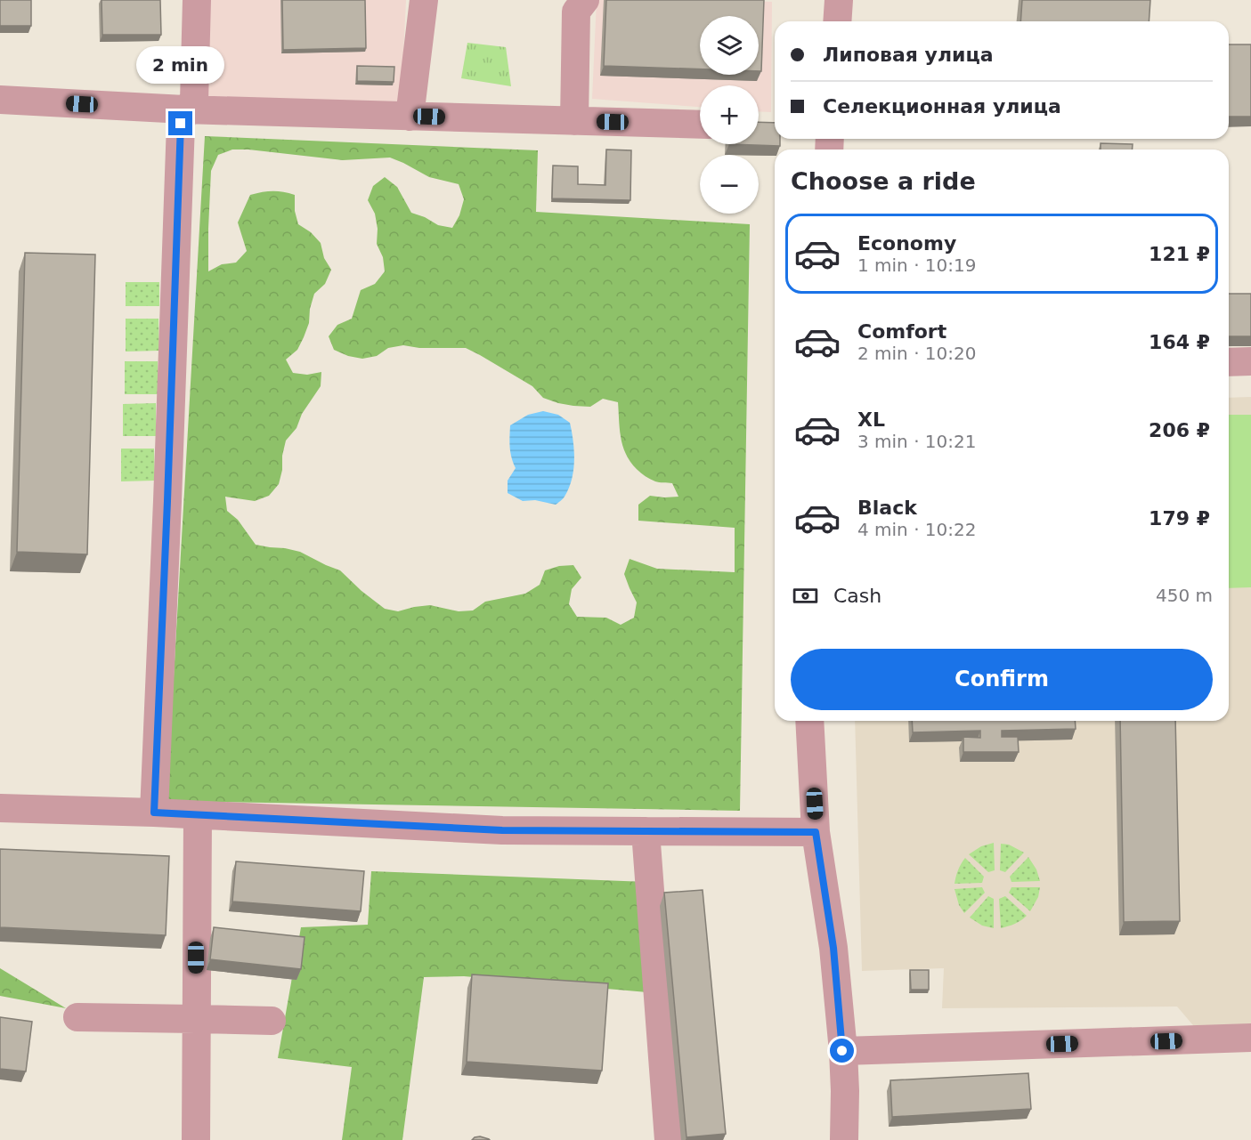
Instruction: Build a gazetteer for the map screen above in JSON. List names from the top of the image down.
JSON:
{
  "page": {
    "map_buttons": ["+", "−"],
    "banner": ["Липовая улица", "Селекционная улица"],
    "bubble": "2 min",
    "heading": "Choose a ride",
    "list": [
      {
        "name": "Economy",
        "note": "1 min · 10:19",
        "value": "121 ₽"
      },
      {
        "name": "Comfort",
        "note": "2 min · 10:20",
        "value": "164 ₽"
      },
      {
        "name": "XL",
        "note": "3 min · 10:21",
        "value": "206 ₽"
      },
      {
        "name": "Black",
        "note": "4 min · 10:22",
        "value": "179 ₽"
      }
    ],
    "pay": ["Cash", "450 m"],
    "buttons": "Confirm"
  }
}
